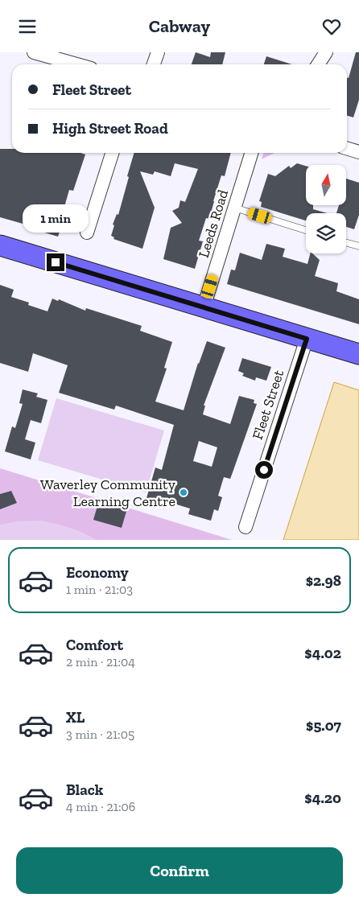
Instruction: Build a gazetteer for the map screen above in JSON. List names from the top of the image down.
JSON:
{
  "streets": {
    "street": ["Leeds Road", "Fleet Street"]
  },
  "places": ["Waverley Community Learning Centre"],
  "north": "top",
  "page": {
    "header": "Cabway",
    "banner": ["Fleet Street", "High Street Road"],
    "bubble": "1 min",
    "list": [
      {
        "name": "Economy",
        "note": "1 min · 21:03",
        "value": "$2.98"
      },
      {
        "name": "Comfort",
        "note": "2 min · 21:04",
        "value": "$4.02"
      },
      {
        "name": "XL",
        "note": "3 min · 21:05",
        "value": "$5.07"
      },
      {
        "name": "Black",
        "note": "4 min · 21:06",
        "value": "$4.20"
      }
    ],
    "buttons": "Confirm"
  }
}
